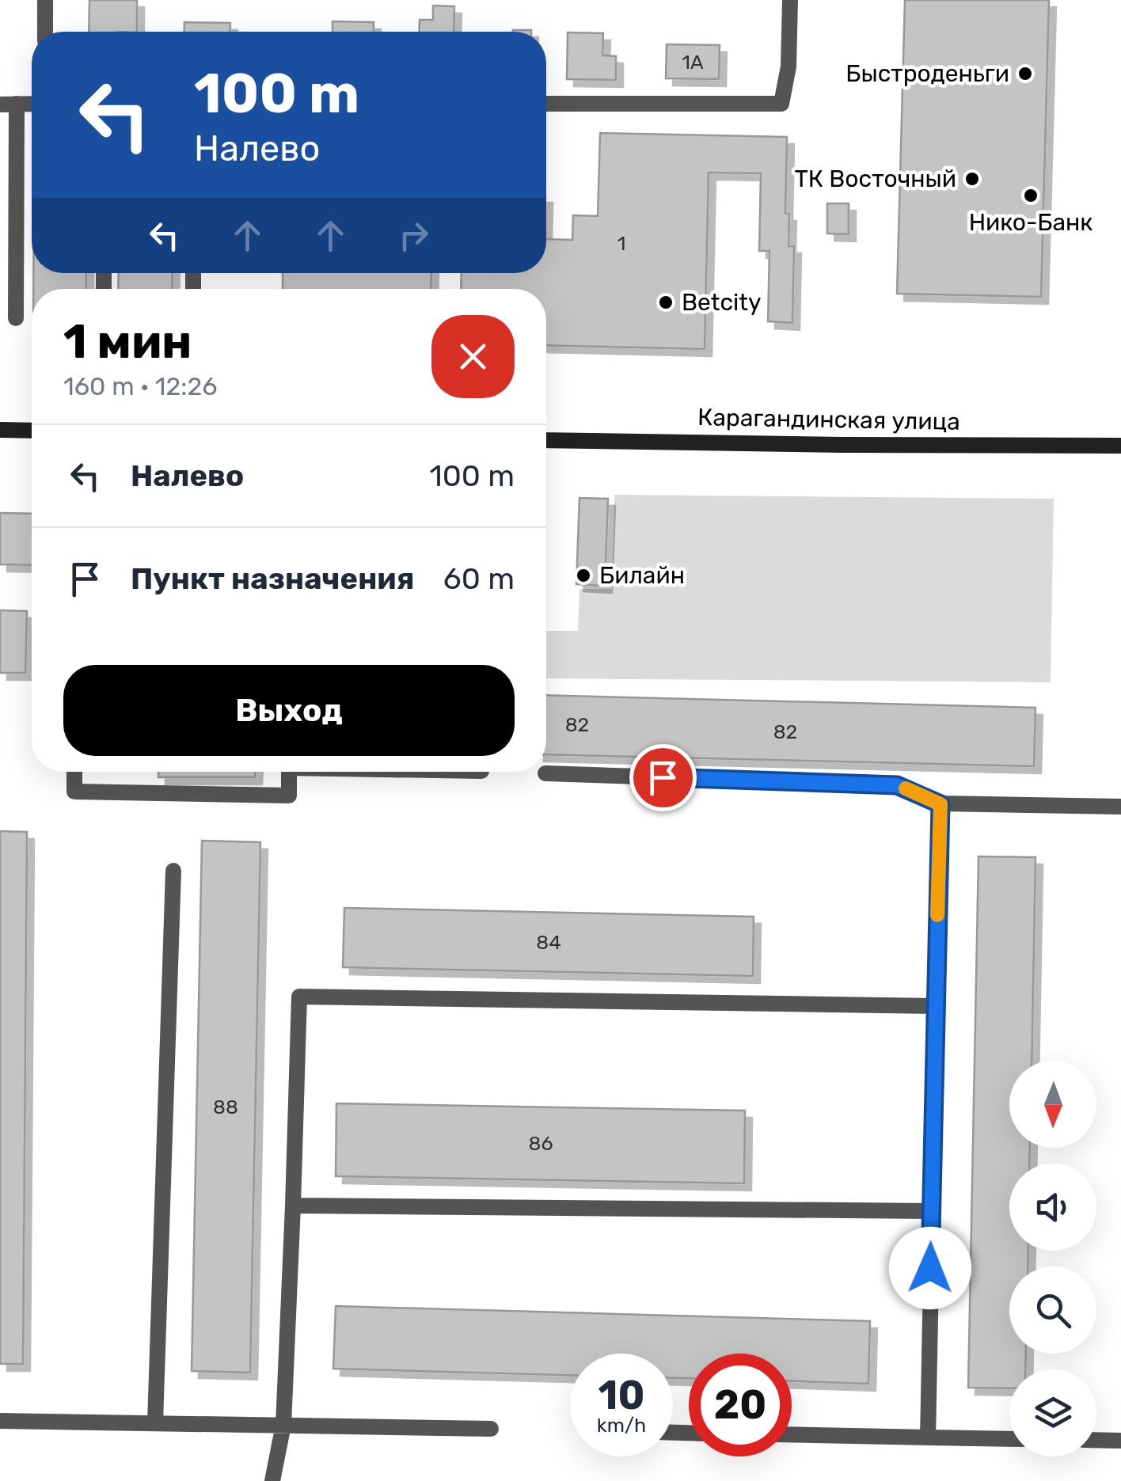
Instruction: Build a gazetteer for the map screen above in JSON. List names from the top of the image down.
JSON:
{
  "streets": {
    "main road": ["Карагандинская улица"]
  },
  "places": [
    "Быстроденьги",
    "ТК Восточный",
    "Нико-Банк",
    "Betcity",
    "Билайн"
  ],
  "house_numbers": [
    "1А",
    "1",
    "82",
    "82",
    "84",
    "88",
    "86"
  ],
  "north": "bottom",
  "page": {
    "turn": ["100 m", "Налево"],
    "heading": ["1 мин", "160 m · 12:26"],
    "list": [
      {
        "name": "Налево",
        "value": "100 m"
      },
      {
        "name": "Пункт назначения",
        "value": "60 m"
      }
    ],
    "buttons": "Выход",
    "speed": "10 km/h",
    "limit": "20"
  }
}
